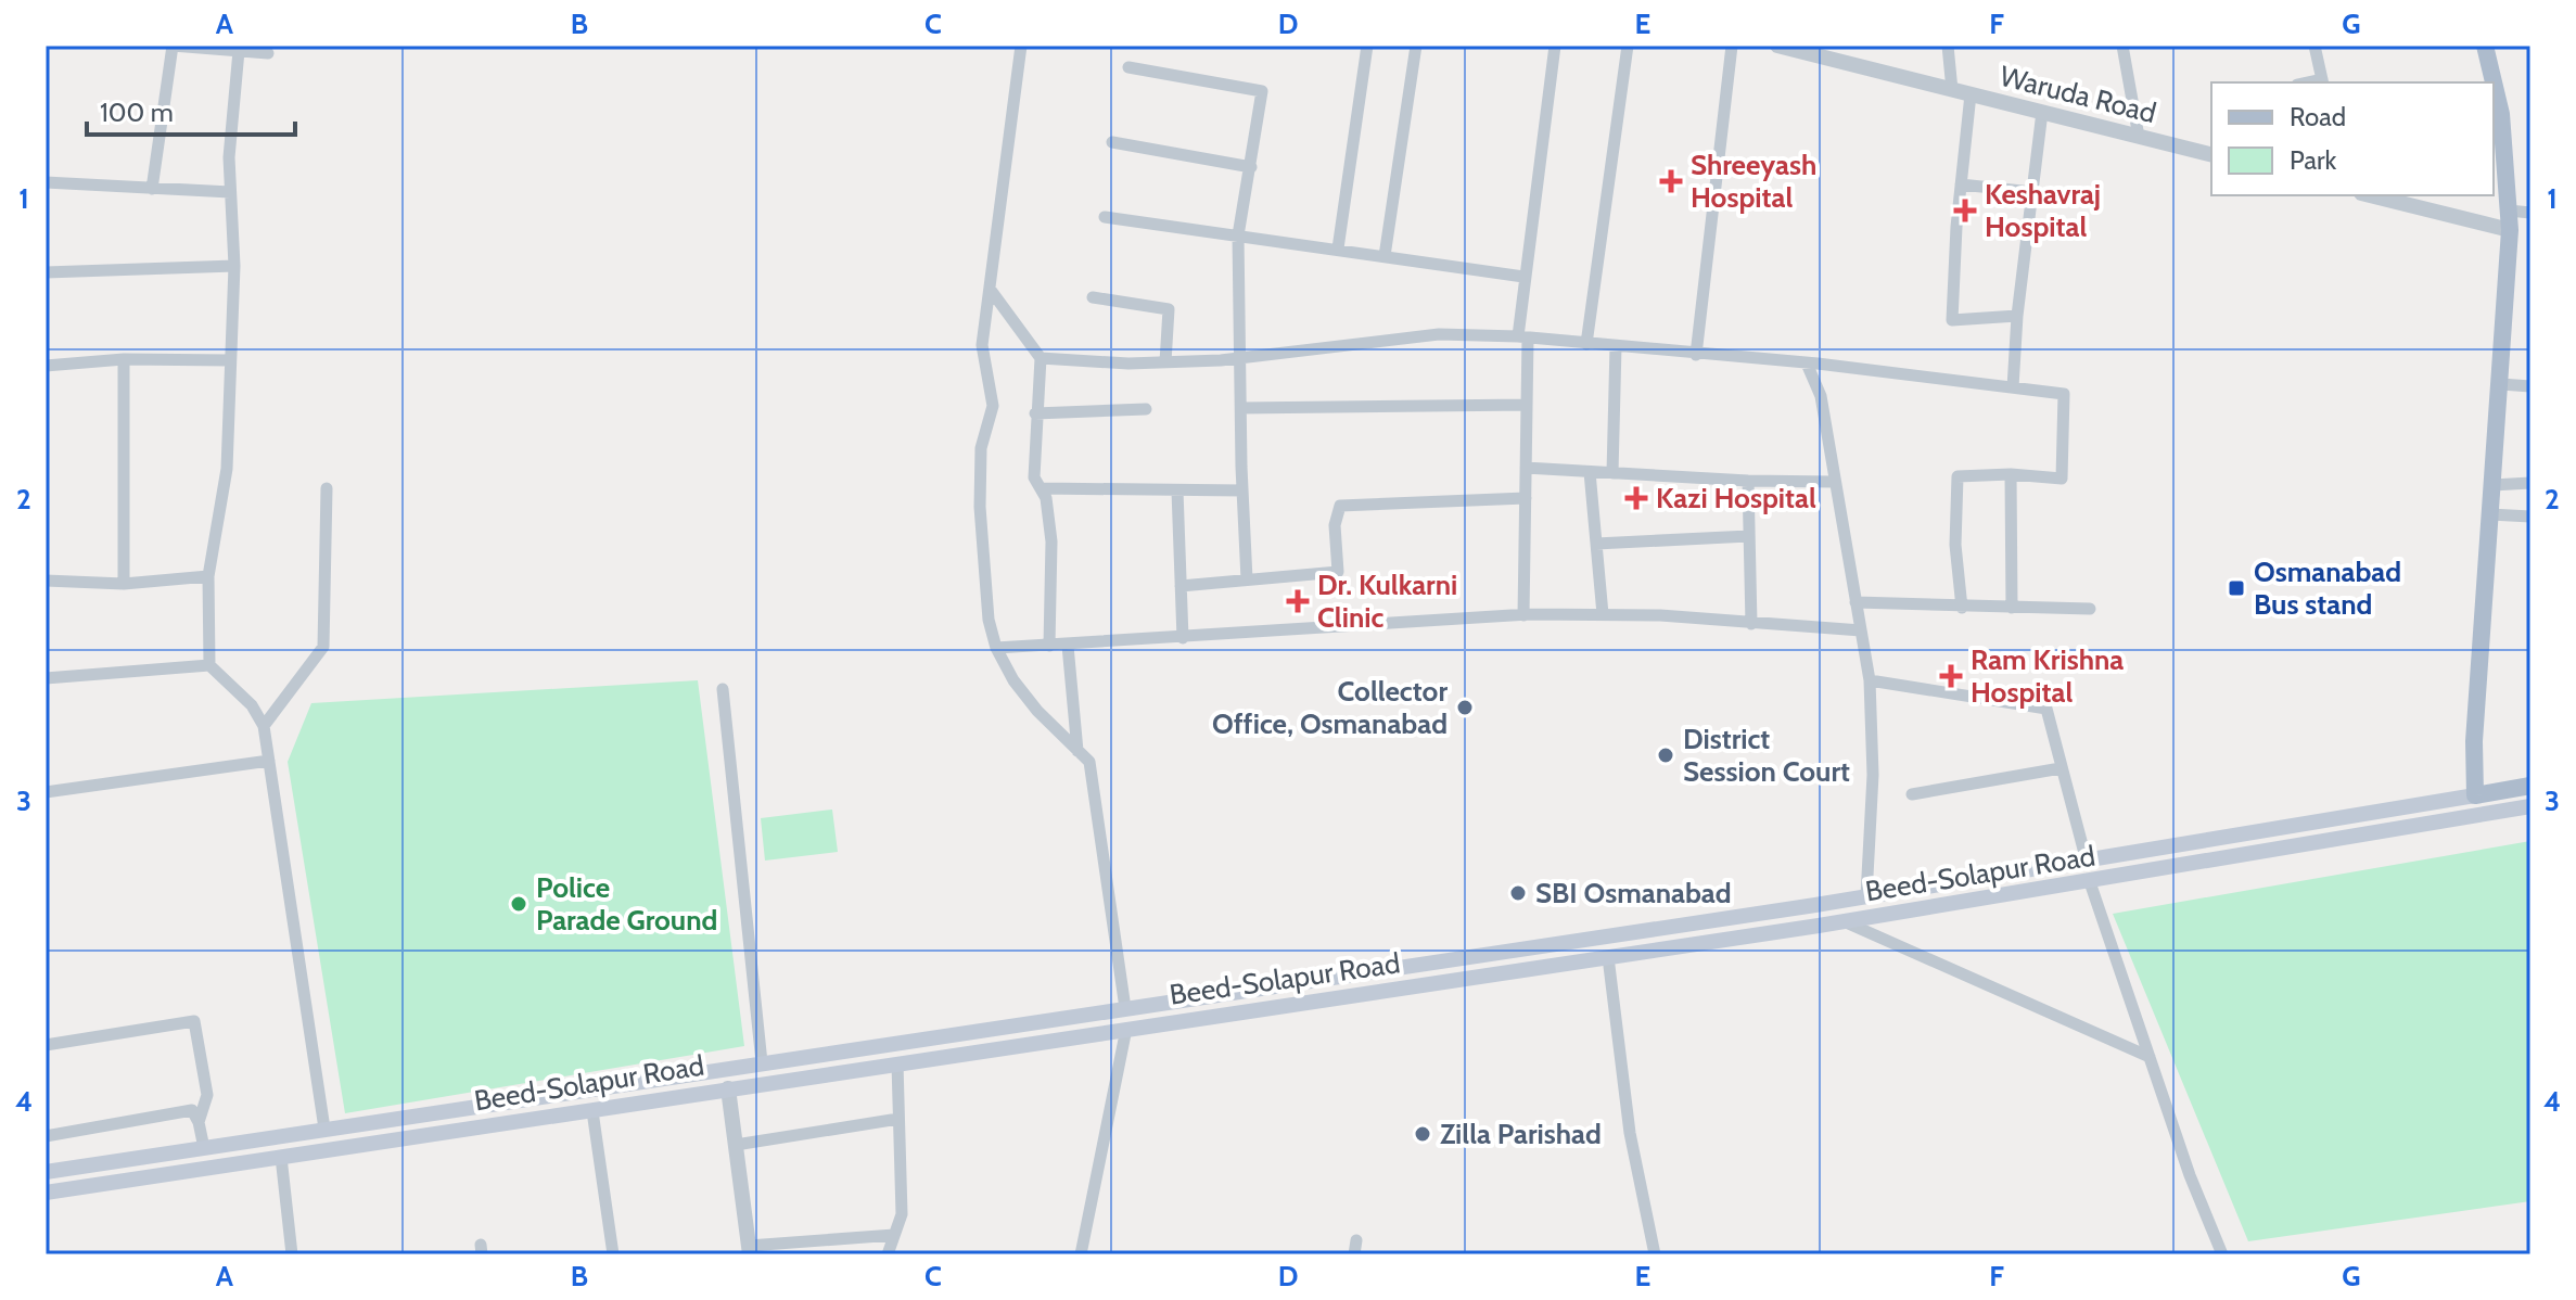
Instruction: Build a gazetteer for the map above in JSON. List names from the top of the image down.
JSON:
{
  "streets": {
    "main road": ["Beed-Solapur Road"],
    "street": ["Waruda Road"]
  },
  "places": {
    "health": [
      "Shreeyash Hospital",
      "Keshavraj Hospital",
      "Kazi Hospital",
      "Dr. Kulkarni Clinic",
      "Ram Krishna Hospital"
    ],
    "transit": ["Osmanabad Bus stand"],
    "other": [
      "Collector Office, Osmanabad",
      "District Session Court",
      "SBI Osmanabad",
      "Police Parade Ground",
      "Zilla Parishad"
    ]
  },
  "legend": ["Road", "Park"],
  "scale_bar": "100 m",
  "grid": {
    "columns": [
      "A",
      "B",
      "C",
      "D",
      "E",
      "F",
      "G"
    ],
    "rows": [
      "1",
      "2",
      "3",
      "4"
    ]
  }
}
